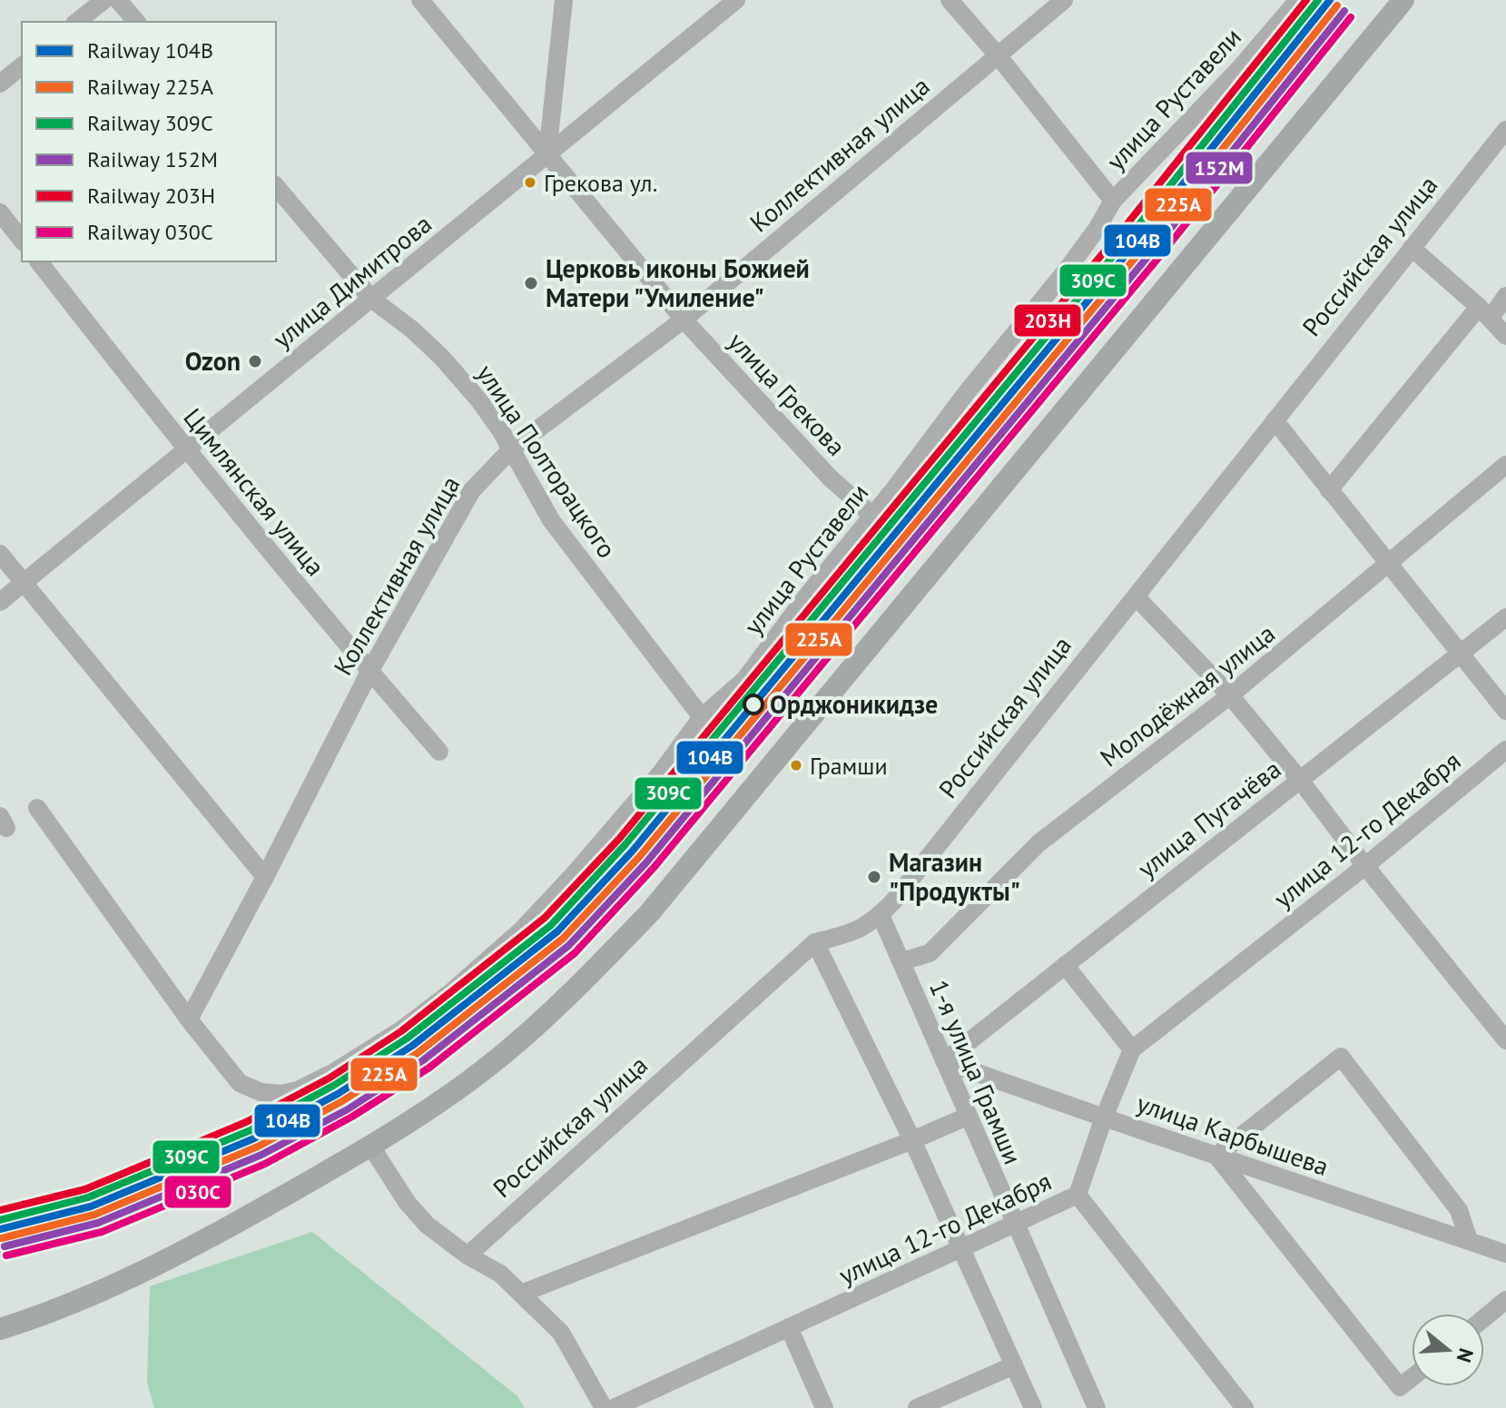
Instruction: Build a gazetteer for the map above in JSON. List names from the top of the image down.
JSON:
{
  "streets": {
    "street": [
      "улица Руставели",
      "Коллективная улица",
      "Российская улица",
      "улица Димитрова",
      "улица Грекова",
      "улица Полторацкого",
      "Цимлянская улица",
      "Молодёжная улица",
      "улица Пугачёва",
      "улица 12-го Декабря",
      "1-я улица Грамши",
      "улица Карбышева"
    ]
  },
  "crossings": [
    ["улица Руставели", "Коллективная улица"],
    ["улица Руставели", "улица Грекова"],
    ["улица Руставели", "улица Полторацкого"],
    ["Коллективная улица", "улица Грекова"],
    ["Коллективная улица", "улица Полторацкого"],
    ["Коллективная улица", "Цимлянская улица"],
    ["Российская улица", "1-я улица Грамши"],
    ["улица Димитрова", "улица Грекова"],
    ["улица Димитрова", "улица Полторацкого"],
    ["улица Димитрова", "Цимлянская улица"],
    ["Молодёжная улица", "1-я улица Грамши"],
    ["улица Пугачёва", "1-я улица Грамши"],
    ["улица Пугачёва", "улица Карбышева"],
    ["улица 12-го Декабря", "1-я улица Грамши"],
    ["улица 12-го Декабря", "улица Карбышева"],
    ["1-я улица Грамши", "улица Карбышева"]
  ],
  "places": [
    "Грекова ул.",
    "Церковь иконы Божией Матери \"Умиление\"",
    "Ozon",
    "Орджоникидзе",
    "Грамши",
    "Магазин \"Продукты\""
  ],
  "lines": [
    "rail line 104В",
    "rail line 309С",
    "rail line 203Н",
    "rail line 225А",
    "rail line 152М",
    "rail line 030C"
  ],
  "legend": [
    "Railway 104В",
    "Railway 225А",
    "Railway 309С",
    "Railway 152М",
    "Railway 203Н",
    "Railway 030C"
  ],
  "north": "right"
}
